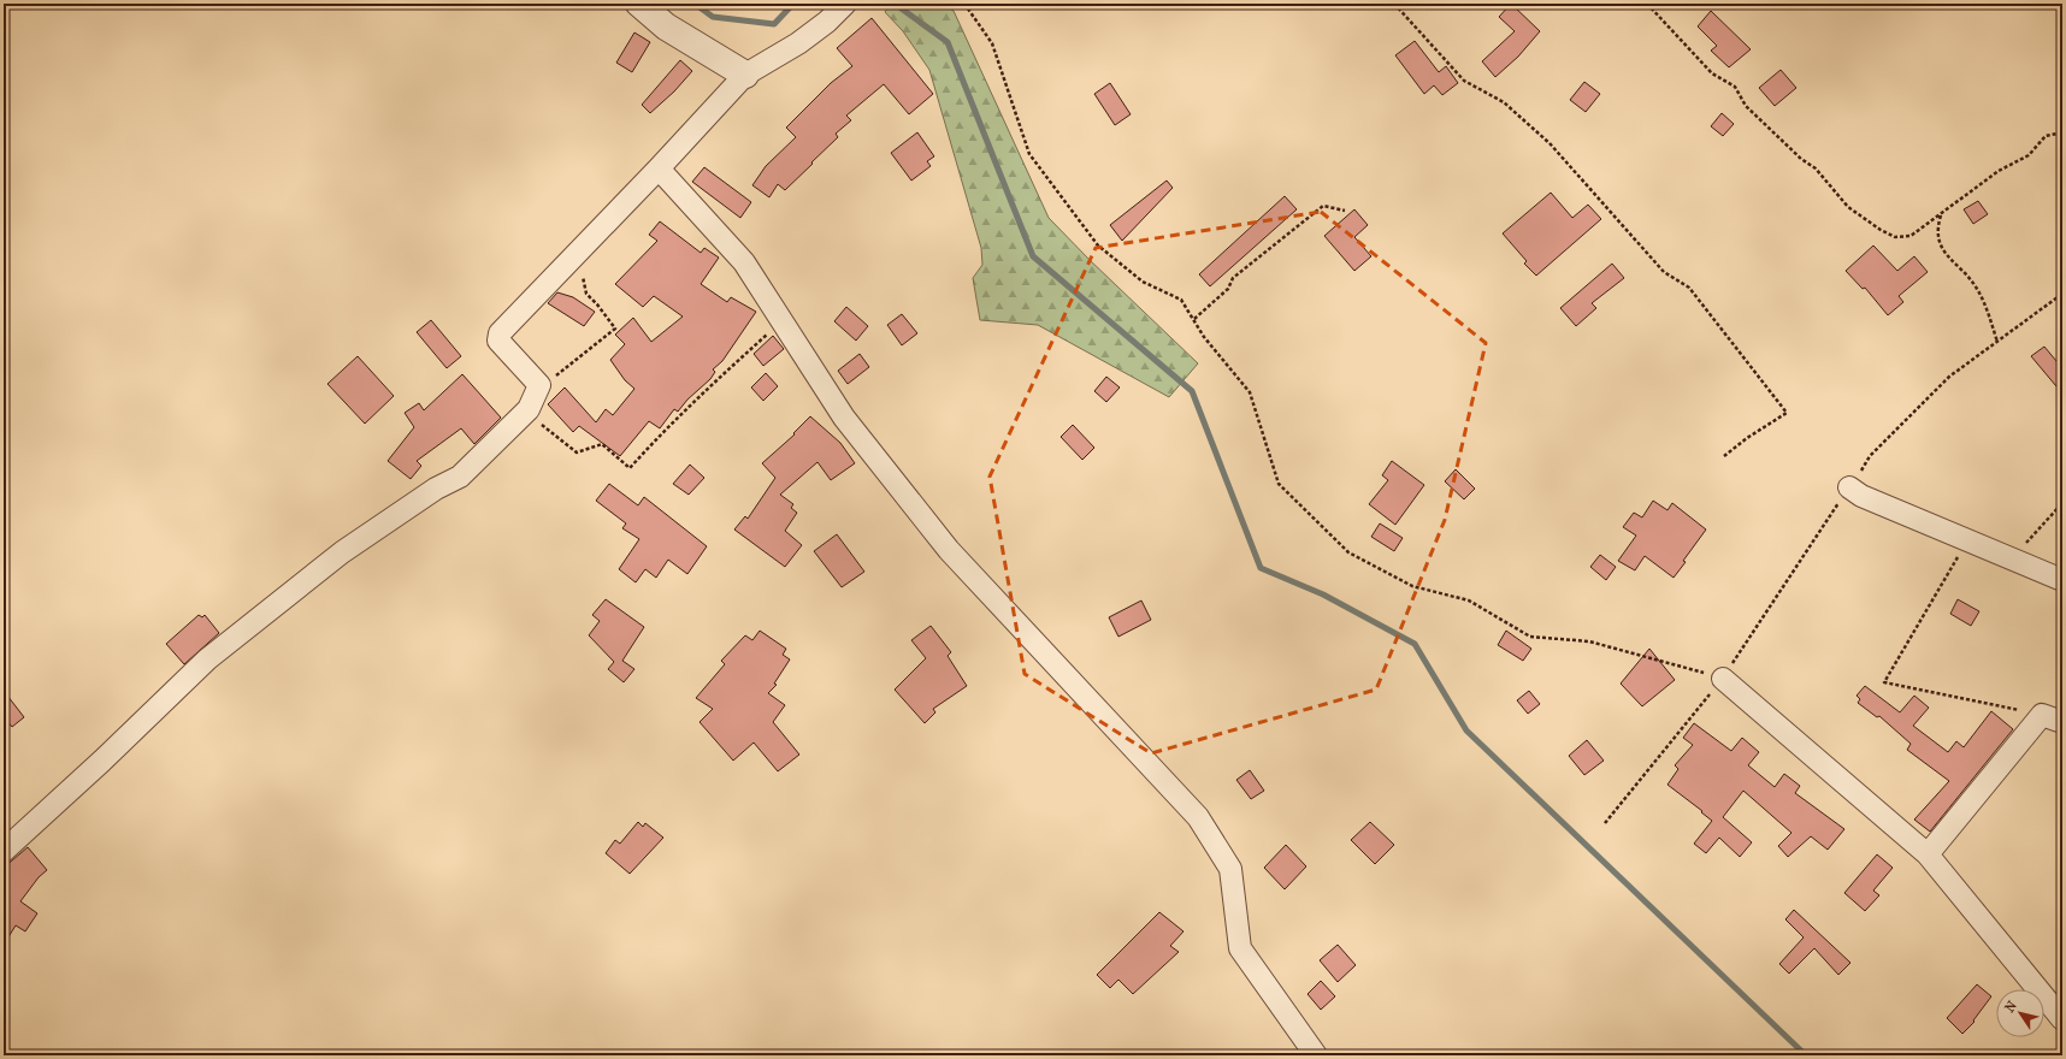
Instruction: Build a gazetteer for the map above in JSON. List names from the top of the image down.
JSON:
{
  "north": "top left"
}
